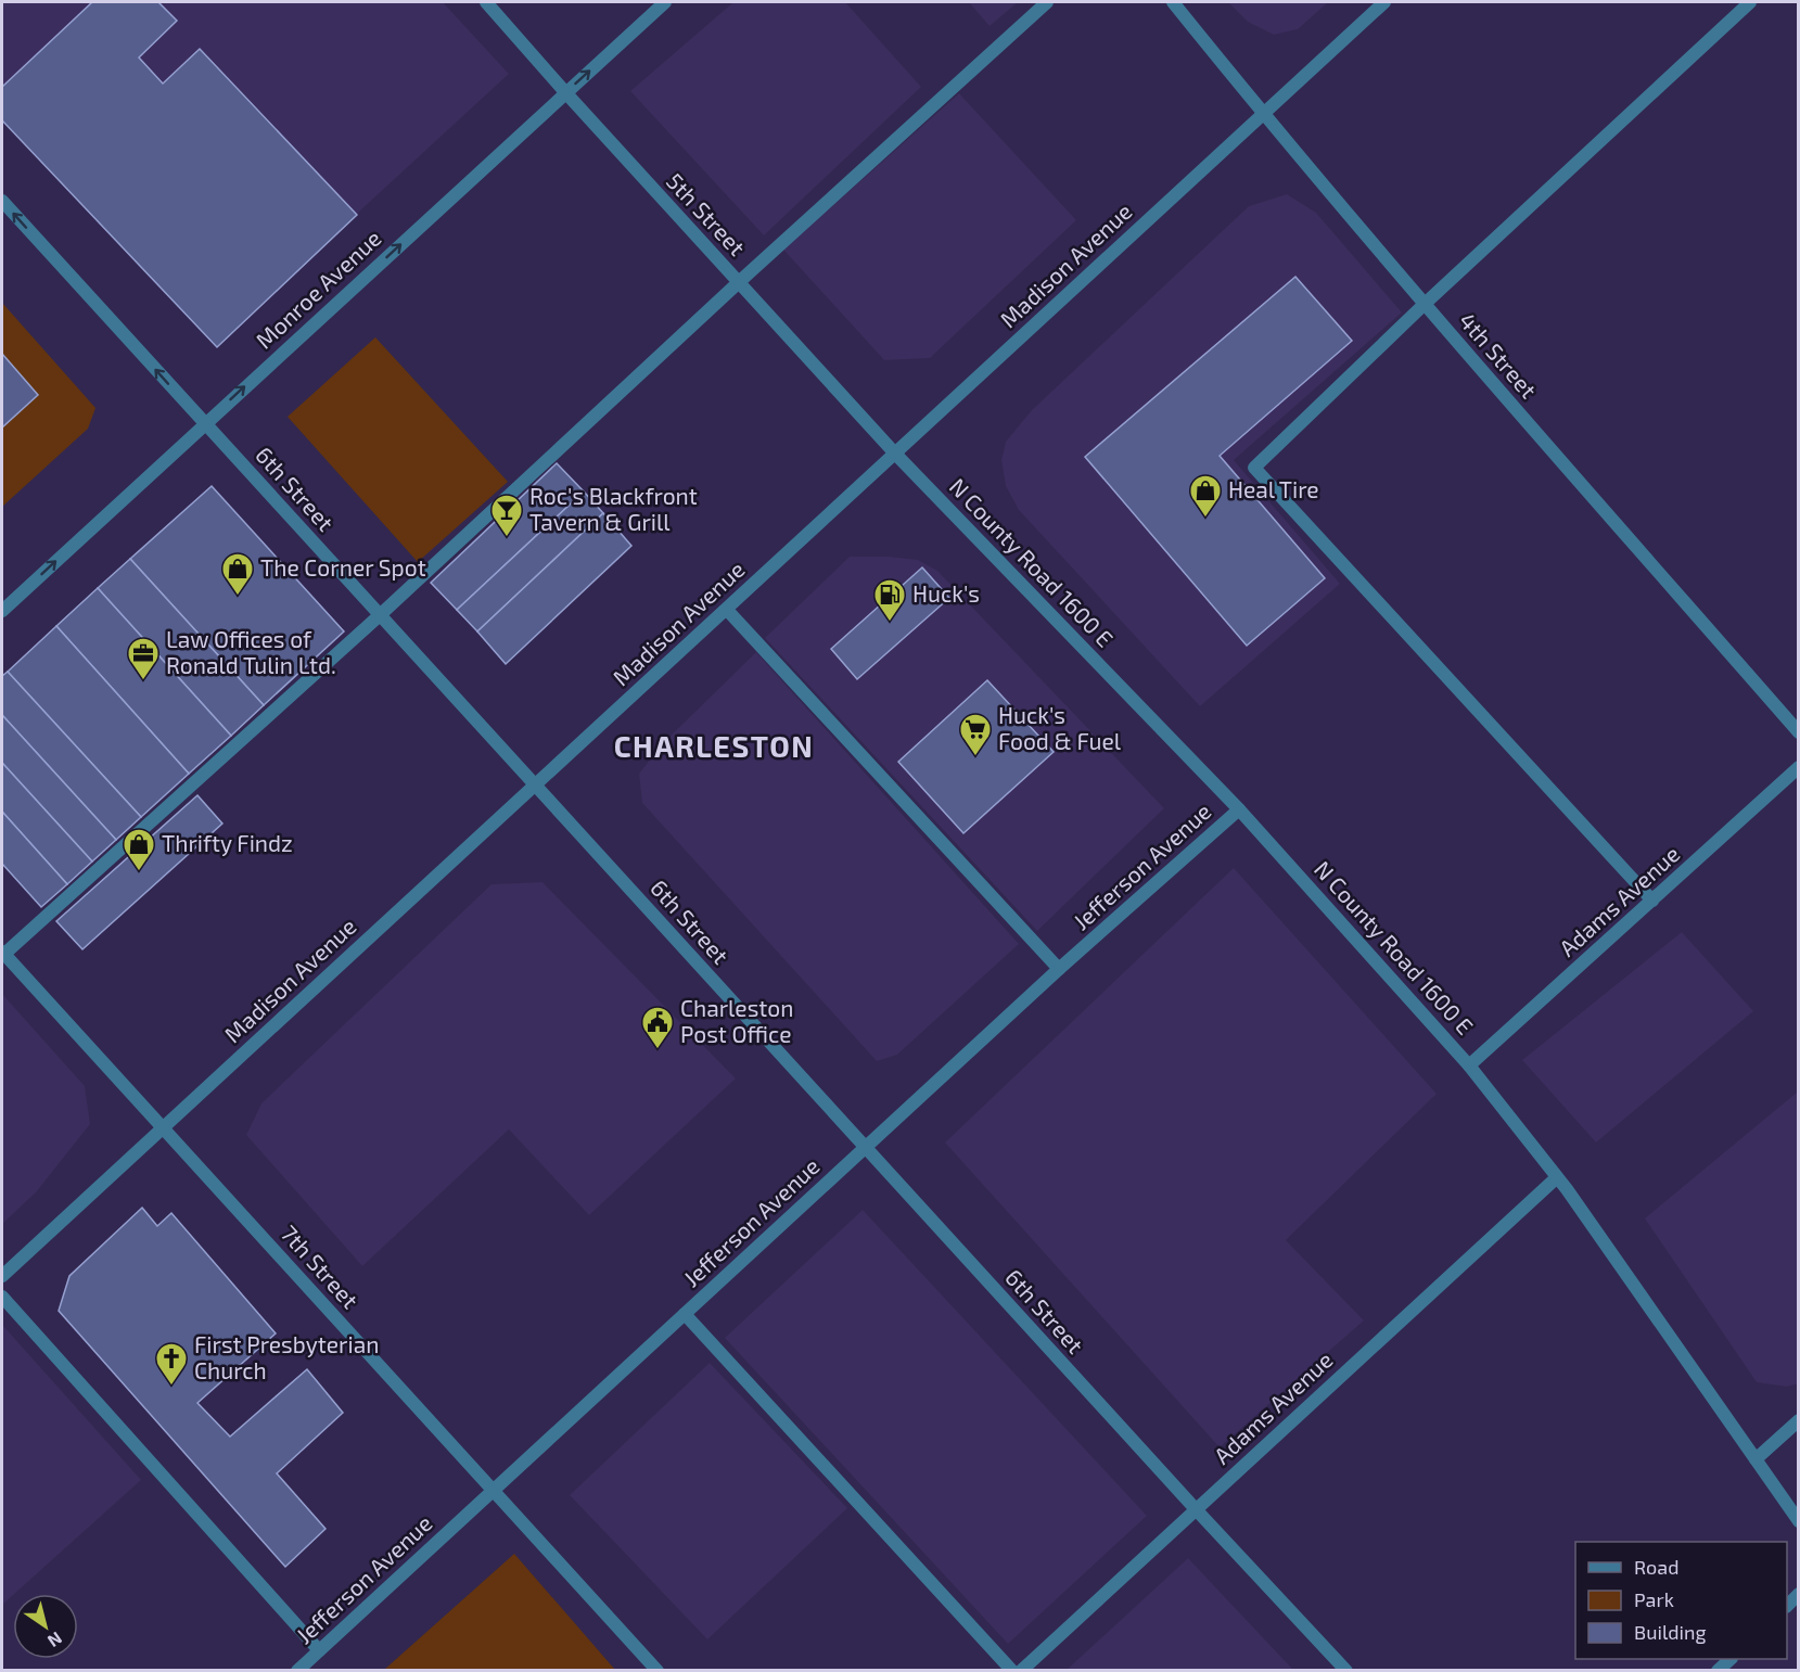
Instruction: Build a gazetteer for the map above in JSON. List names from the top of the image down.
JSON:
{
  "streets": {
    "street": [
      "5th Street",
      "Madison Avenue",
      "Monroe Avenue",
      "4th Street",
      "6th Street",
      "N County Road 1600 E",
      "Jefferson Avenue",
      "Adams Avenue",
      "7th Street"
    ]
  },
  "crossings": [
    ["5th Street", "Madison Avenue"],
    ["5th Street", "Monroe Avenue"],
    ["5th Street", "N County Road 1600 E"],
    ["Madison Avenue", "4th Street"],
    ["Madison Avenue", "6th Street"],
    ["Madison Avenue", "N County Road 1600 E"],
    ["Madison Avenue", "7th Street"],
    ["Monroe Avenue", "6th Street"],
    ["6th Street", "Jefferson Avenue"],
    ["6th Street", "Adams Avenue"],
    ["N County Road 1600 E", "Jefferson Avenue"],
    ["N County Road 1600 E", "Adams Avenue"],
    ["Jefferson Avenue", "7th Street"]
  ],
  "one_way": ["Monroe Avenue"],
  "districts": ["CHARLESTON"],
  "places": {
    "shop": ["Heal Tire", "The Corner Spot", "Thrifty Findz"],
    "bar": ["Roc's Blackfront Tavern & Grill"],
    "fuel station": ["Huck's"],
    "office": ["Law Offices of Ronald Tulin Ltd."],
    "supermarket": ["Huck's Food & Fuel"],
    "public building": ["Charleston Post Office"],
    "church": ["First Presbyterian Church"]
  },
  "legend": ["Road", "Park", "Building"],
  "north": "bottom right"
}
